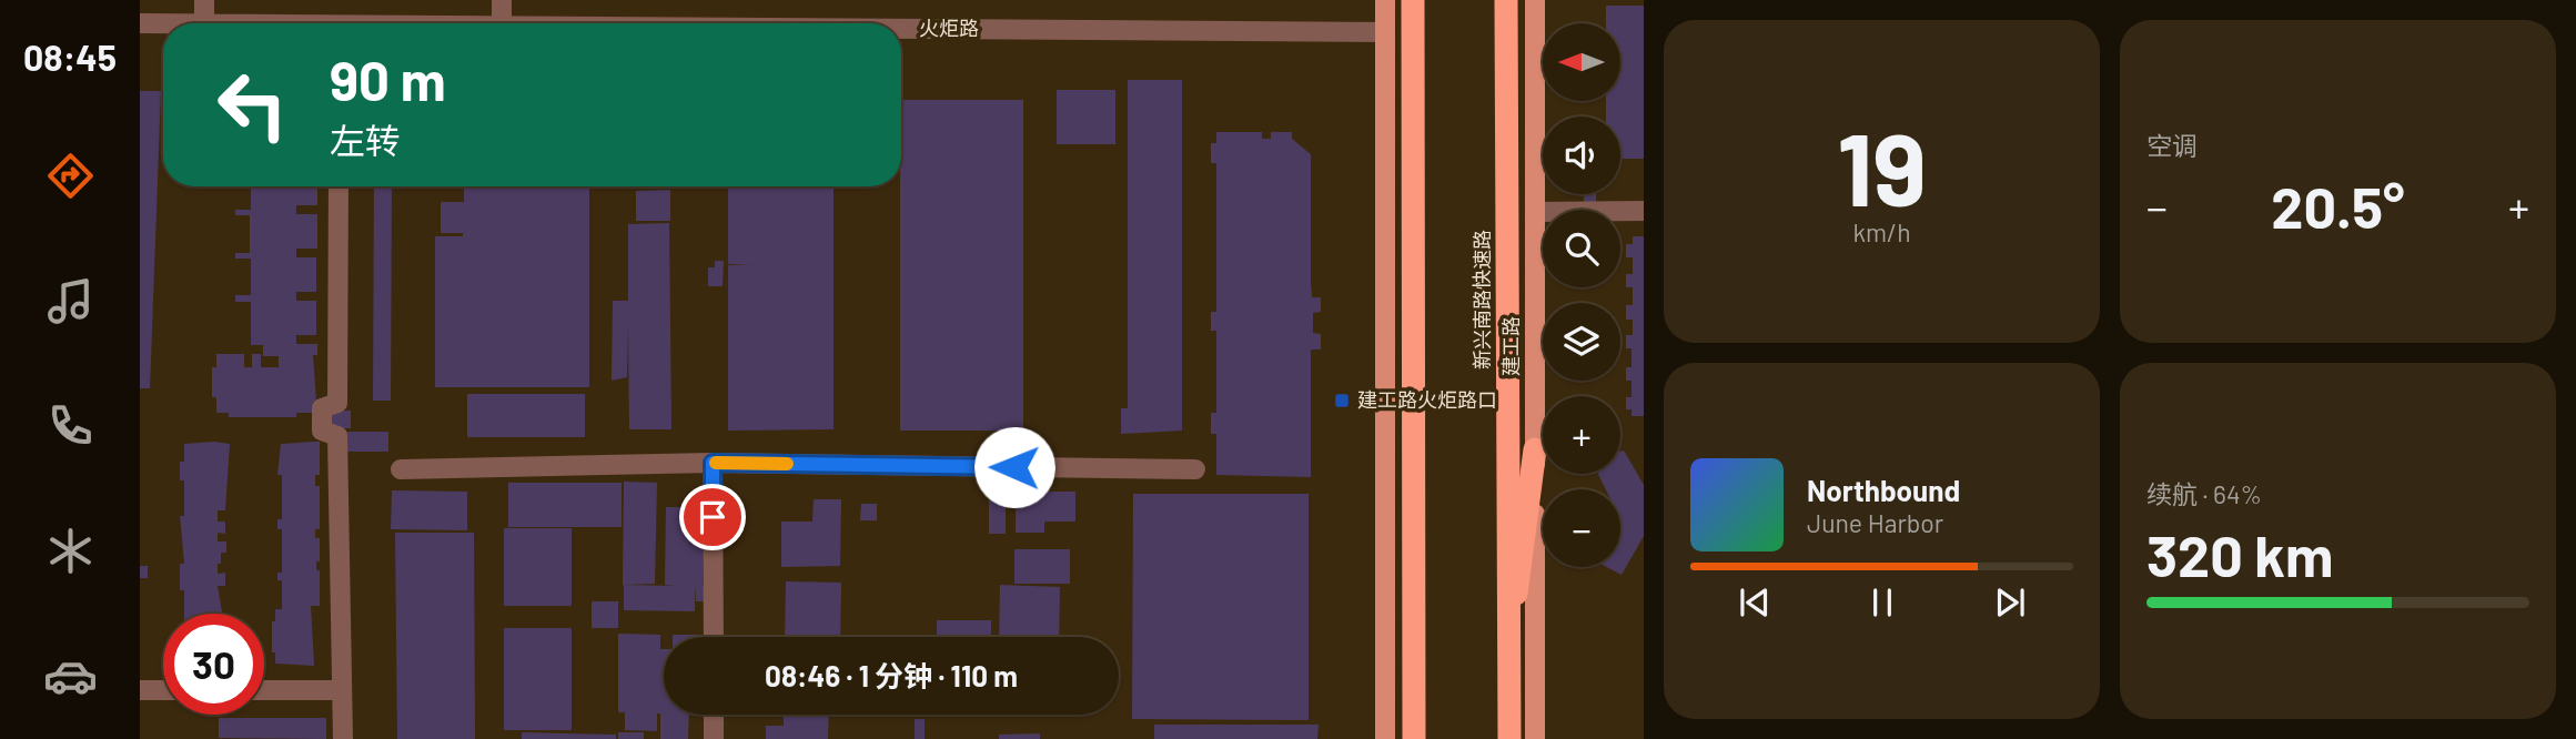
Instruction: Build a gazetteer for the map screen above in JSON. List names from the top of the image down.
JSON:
{
  "streets": {
    "highway": ["新兴南路快速路"],
    "main road": ["建工路"],
    "street": ["火炬路"]
  },
  "places": {
    "transit": ["建工路火炬路口"]
  },
  "north": "left",
  "page": {
    "tabs": "08:45",
    "tile": [
      ["19", "km/h"],
      "空调",
      ["续航 · 64%", "320 km"]
    ],
    "map_buttons": ["+", "−"],
    "turn": ["90 m", "左转"],
    "heat": ["−", "20.5°", "+"],
    "song": ["Northbound", "June Harbor"],
    "limit": "30",
    "trip": "08:46 · 1 分钟 · 110 m"
  }
}
